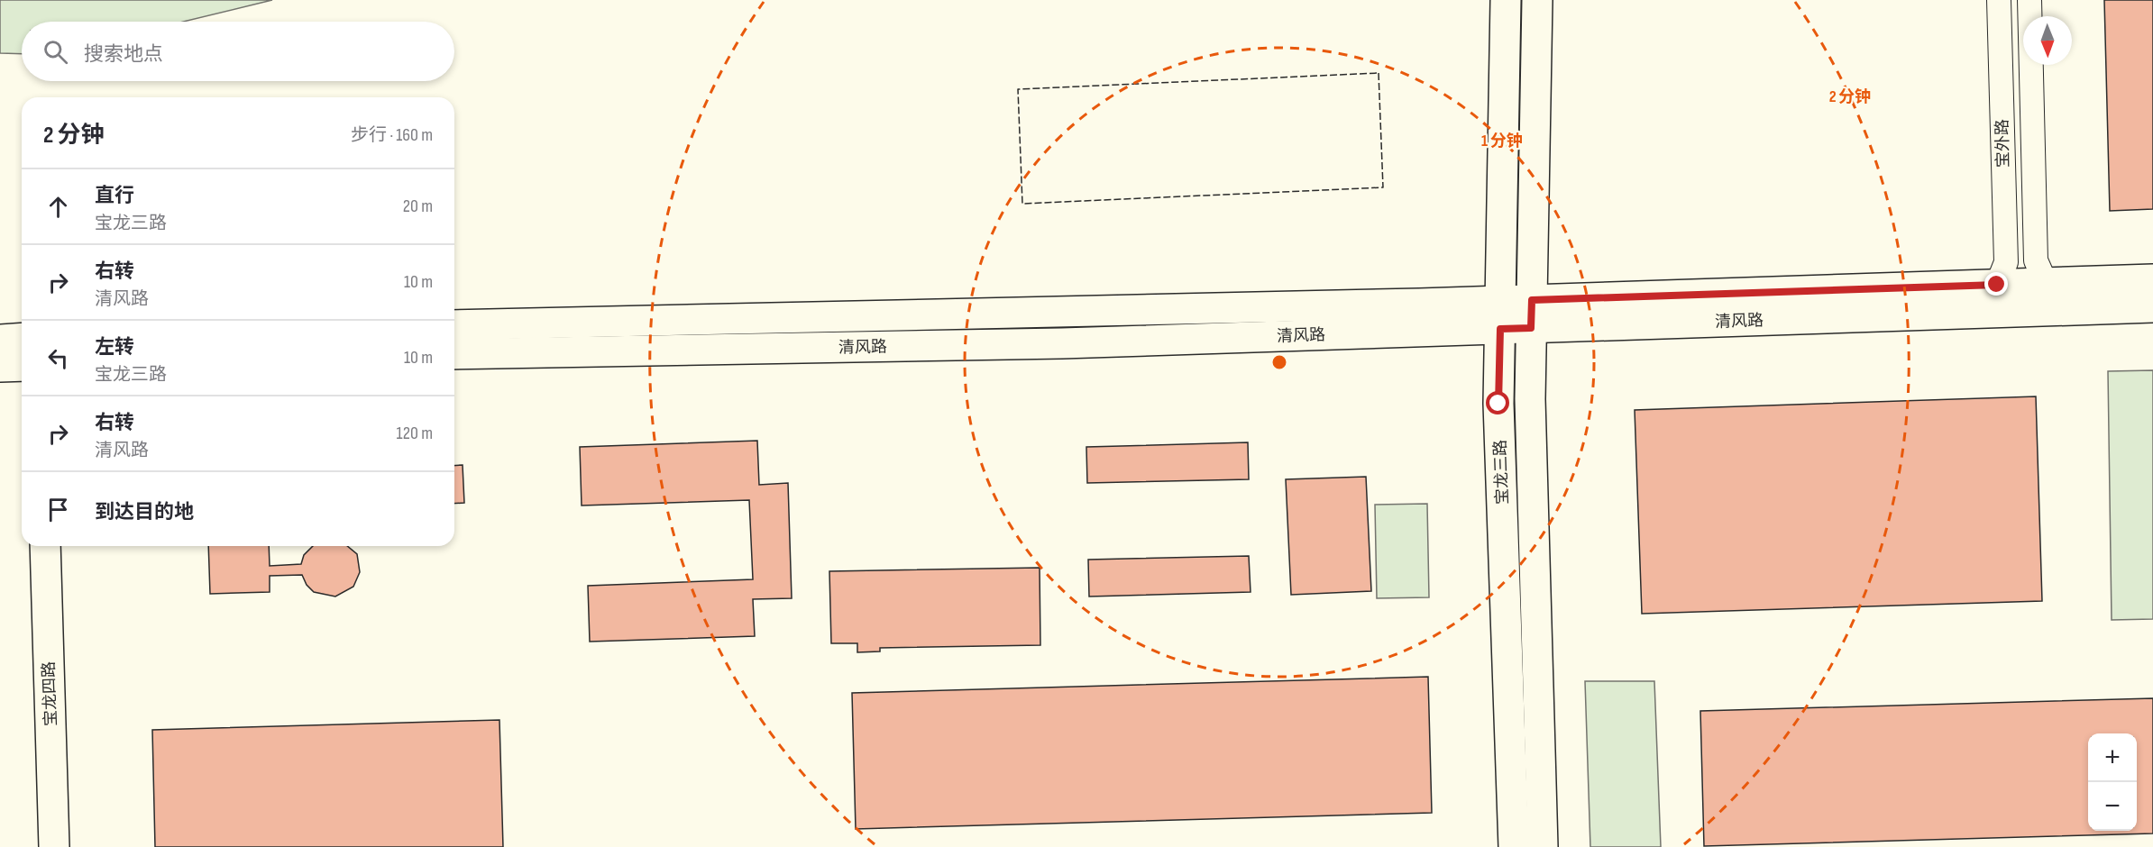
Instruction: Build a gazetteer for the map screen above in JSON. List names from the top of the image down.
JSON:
{
  "streets": {
    "street": [
      "宝外路",
      "清风路",
      "宝龙三路",
      "宝龙四路"
    ]
  },
  "crossings": [
    ["宝外路", "清风路"],
    ["清风路", "宝龙三路"]
  ],
  "north": "bottom",
  "page": {
    "search": "搜索地点",
    "heading": ["2 分钟", "步行 · 160 m"],
    "list": [
      ["直行", "宝龙三路", "20 m"],
      ["右转", "清风路", "10 m"],
      ["左转", "宝龙三路", "10 m"],
      ["右转", "清风路", "120 m"],
      "到达目的地"
    ],
    "map_buttons": ["+", "−"]
  },
  "rings": ["2 分钟", "1 分钟"]
}
